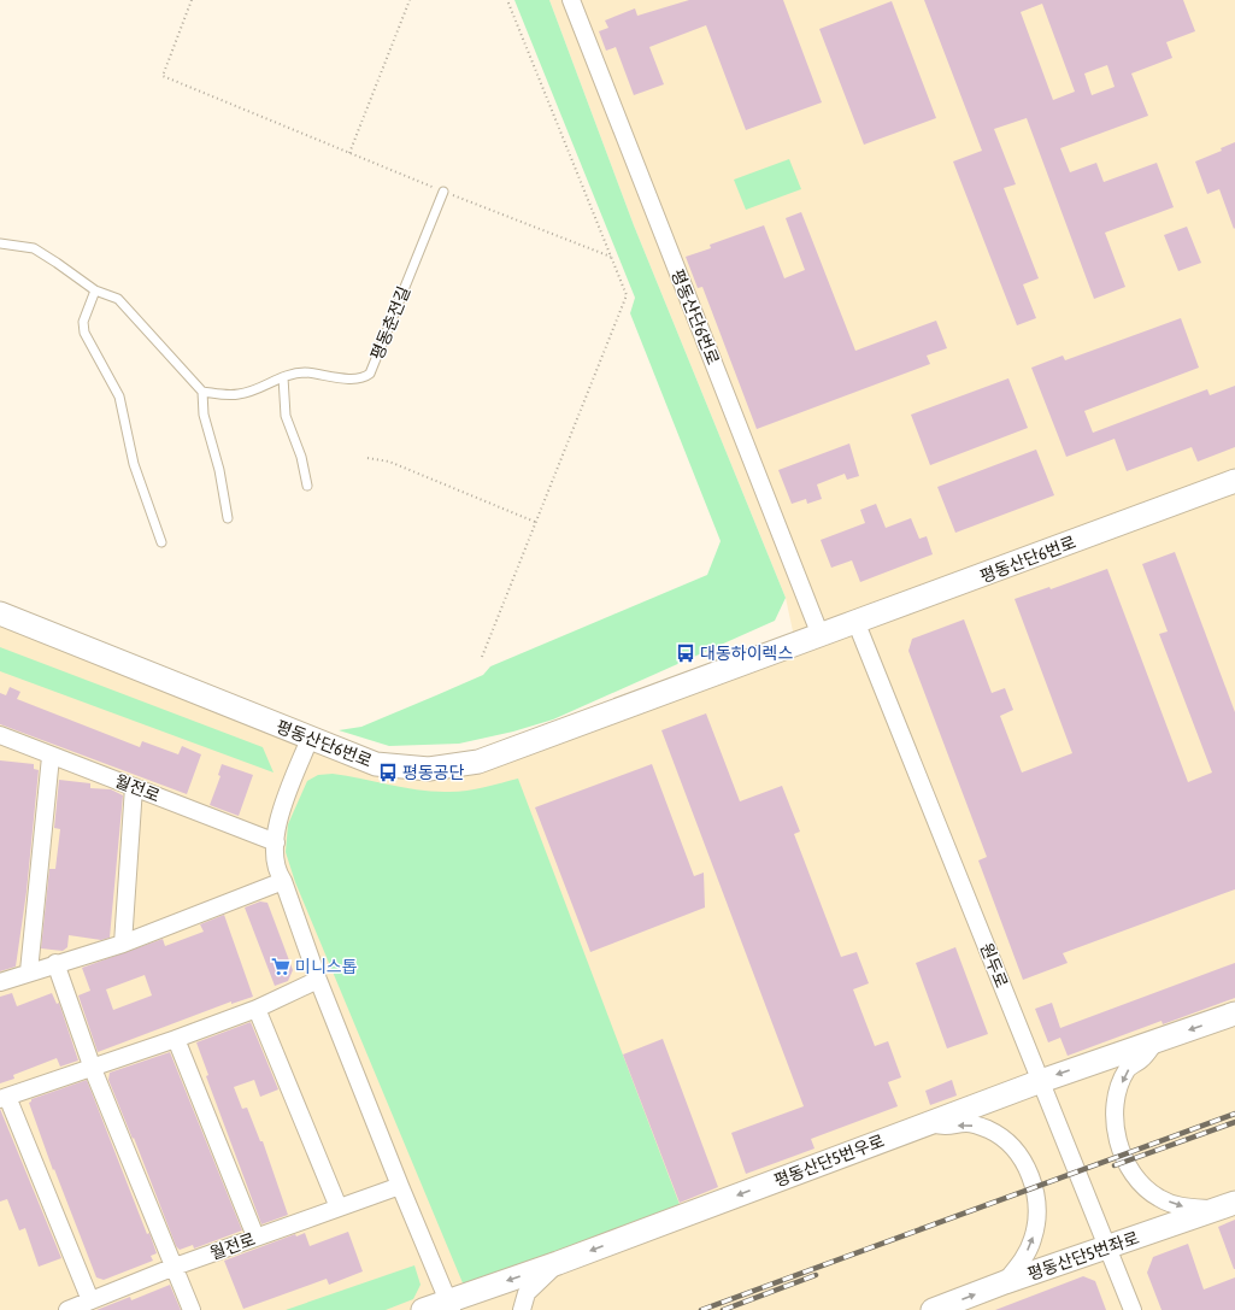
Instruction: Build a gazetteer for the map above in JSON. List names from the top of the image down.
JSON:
{
  "streets": {
    "street": [
      "평동산단6번로",
      "월전로",
      "원두로",
      "평동산단5번우로",
      "평동산단5번좌로"
    ],
    "lane": ["평동춘전길"]
  },
  "crossings": [
    ["평동산단6번로", "원두로"],
    ["원두로", "평동산단5번우로"],
    ["원두로", "평동산단5번좌로"]
  ],
  "one_way": ["평동산단5번우로"],
  "places": {
    "bus stop": ["대동하이렉스", "평동공단"],
    "supermarket": ["미니스톱"]
  }
}
